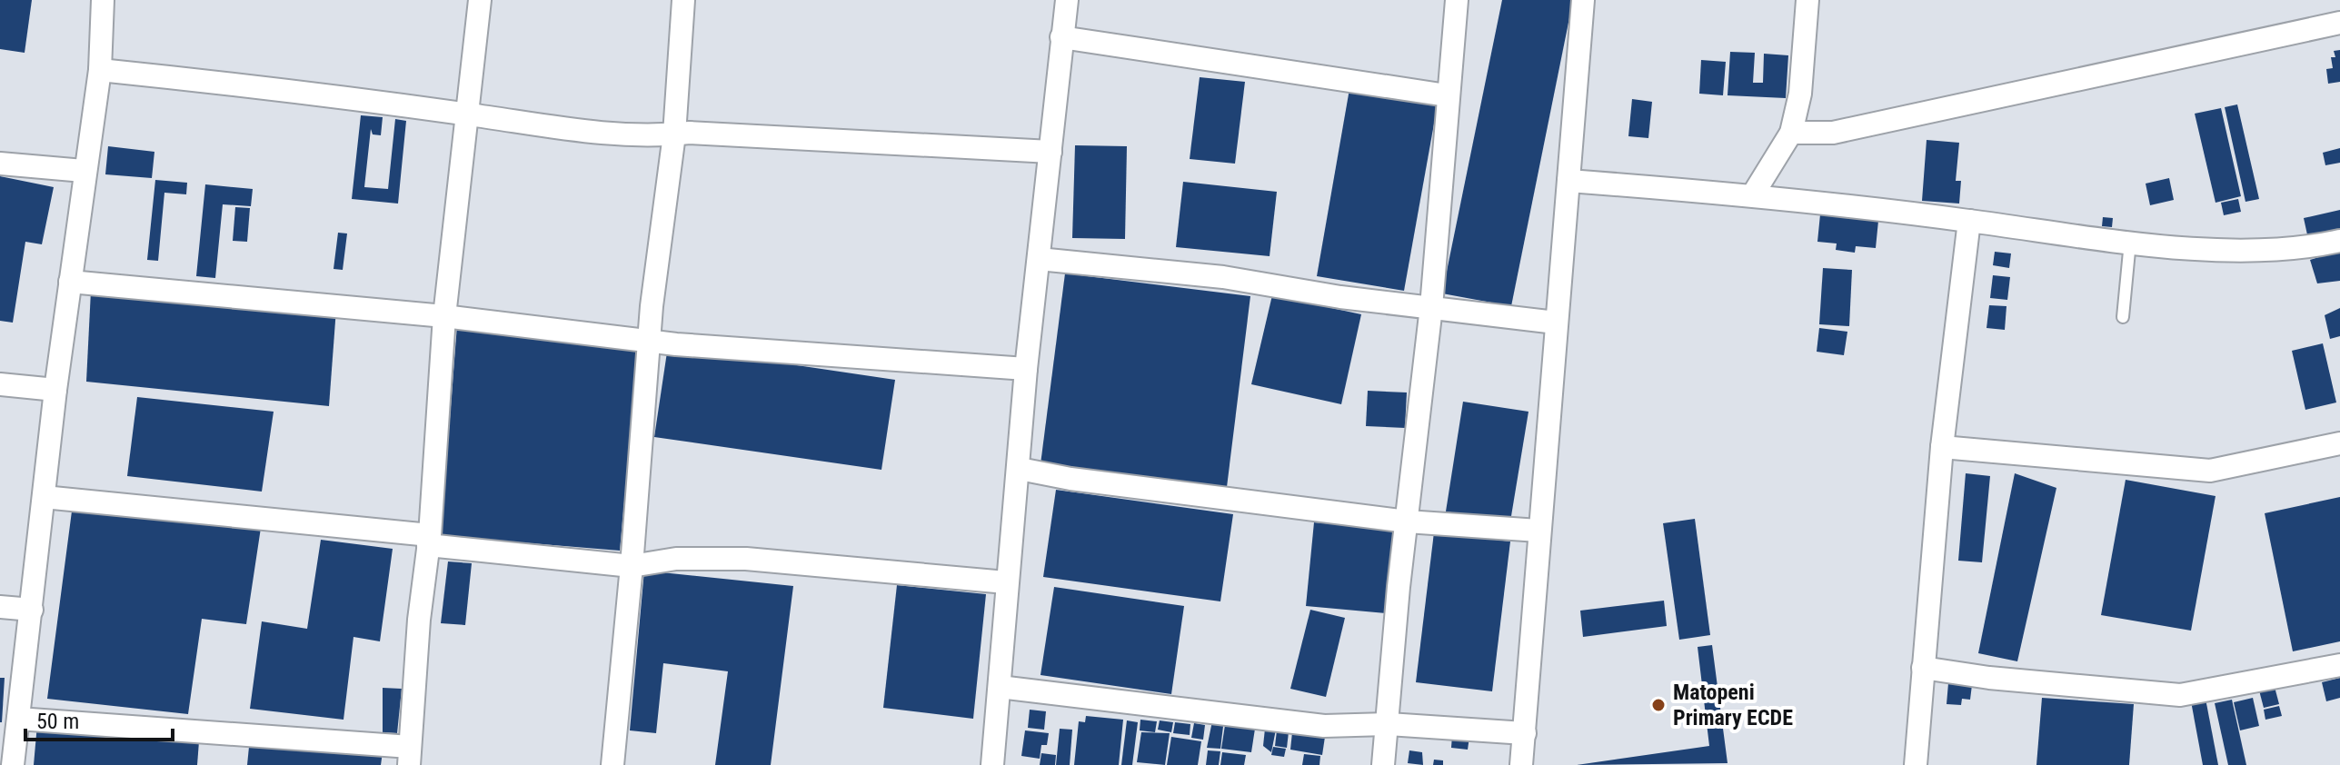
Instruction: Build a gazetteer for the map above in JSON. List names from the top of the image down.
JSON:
{
  "places": ["Matopeni Primary ECDE"],
  "scale_bar": "50 m"
}
